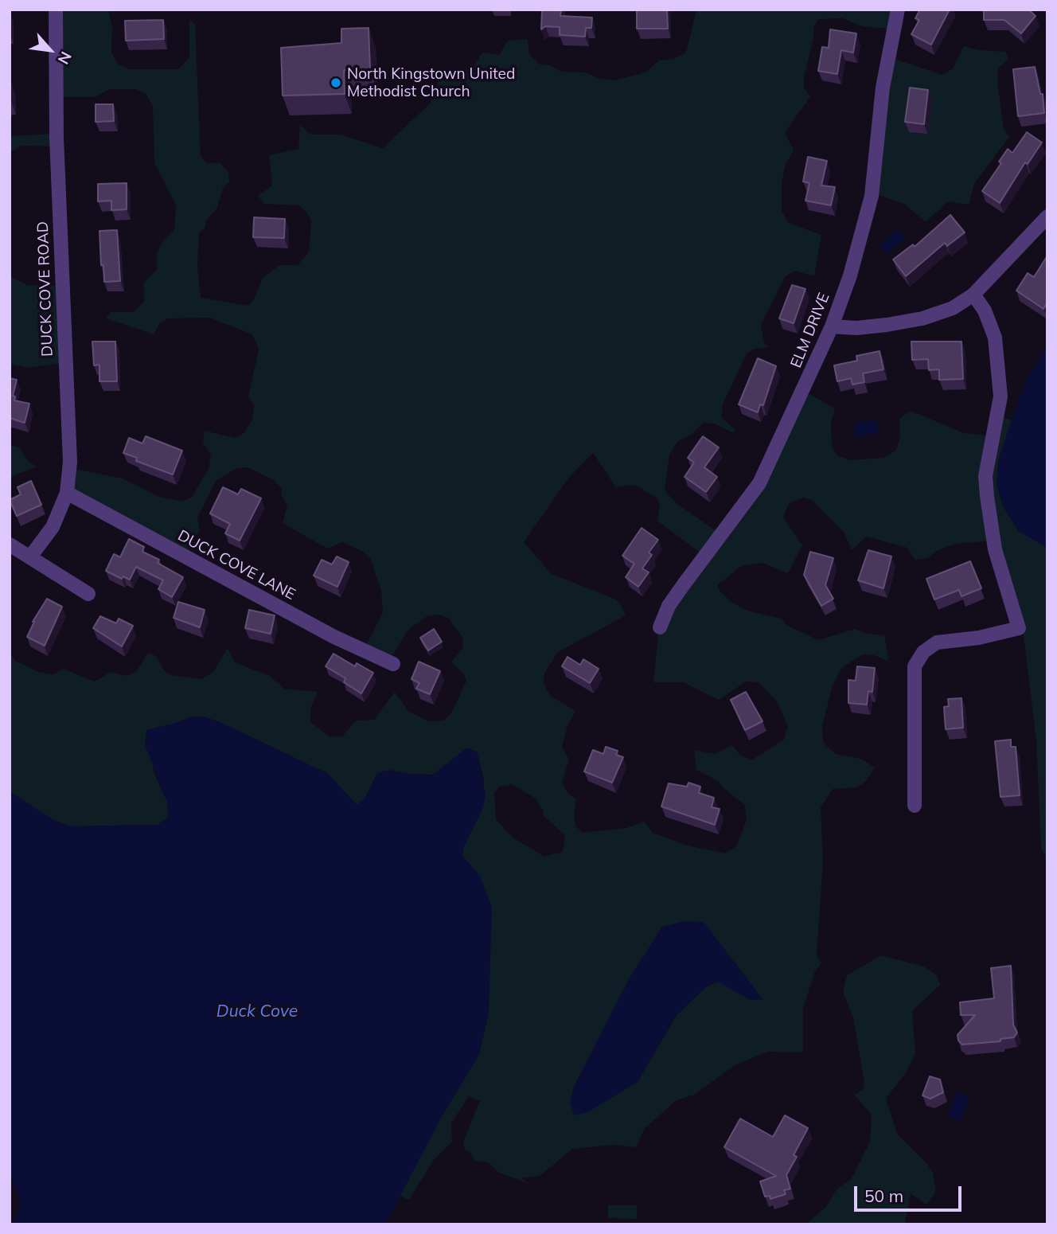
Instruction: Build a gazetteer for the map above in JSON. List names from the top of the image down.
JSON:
{
  "streets": {
    "street": ["DUCK COVE ROAD", "ELM DRIVE", "DUCK COVE LANE"]
  },
  "crossings": [
    ["DUCK COVE ROAD", "DUCK COVE LANE"]
  ],
  "water": ["Duck Cove"],
  "places": ["North Kingstown United Methodist Church"],
  "scale_bar": "50 m",
  "north": "bottom right"
}
